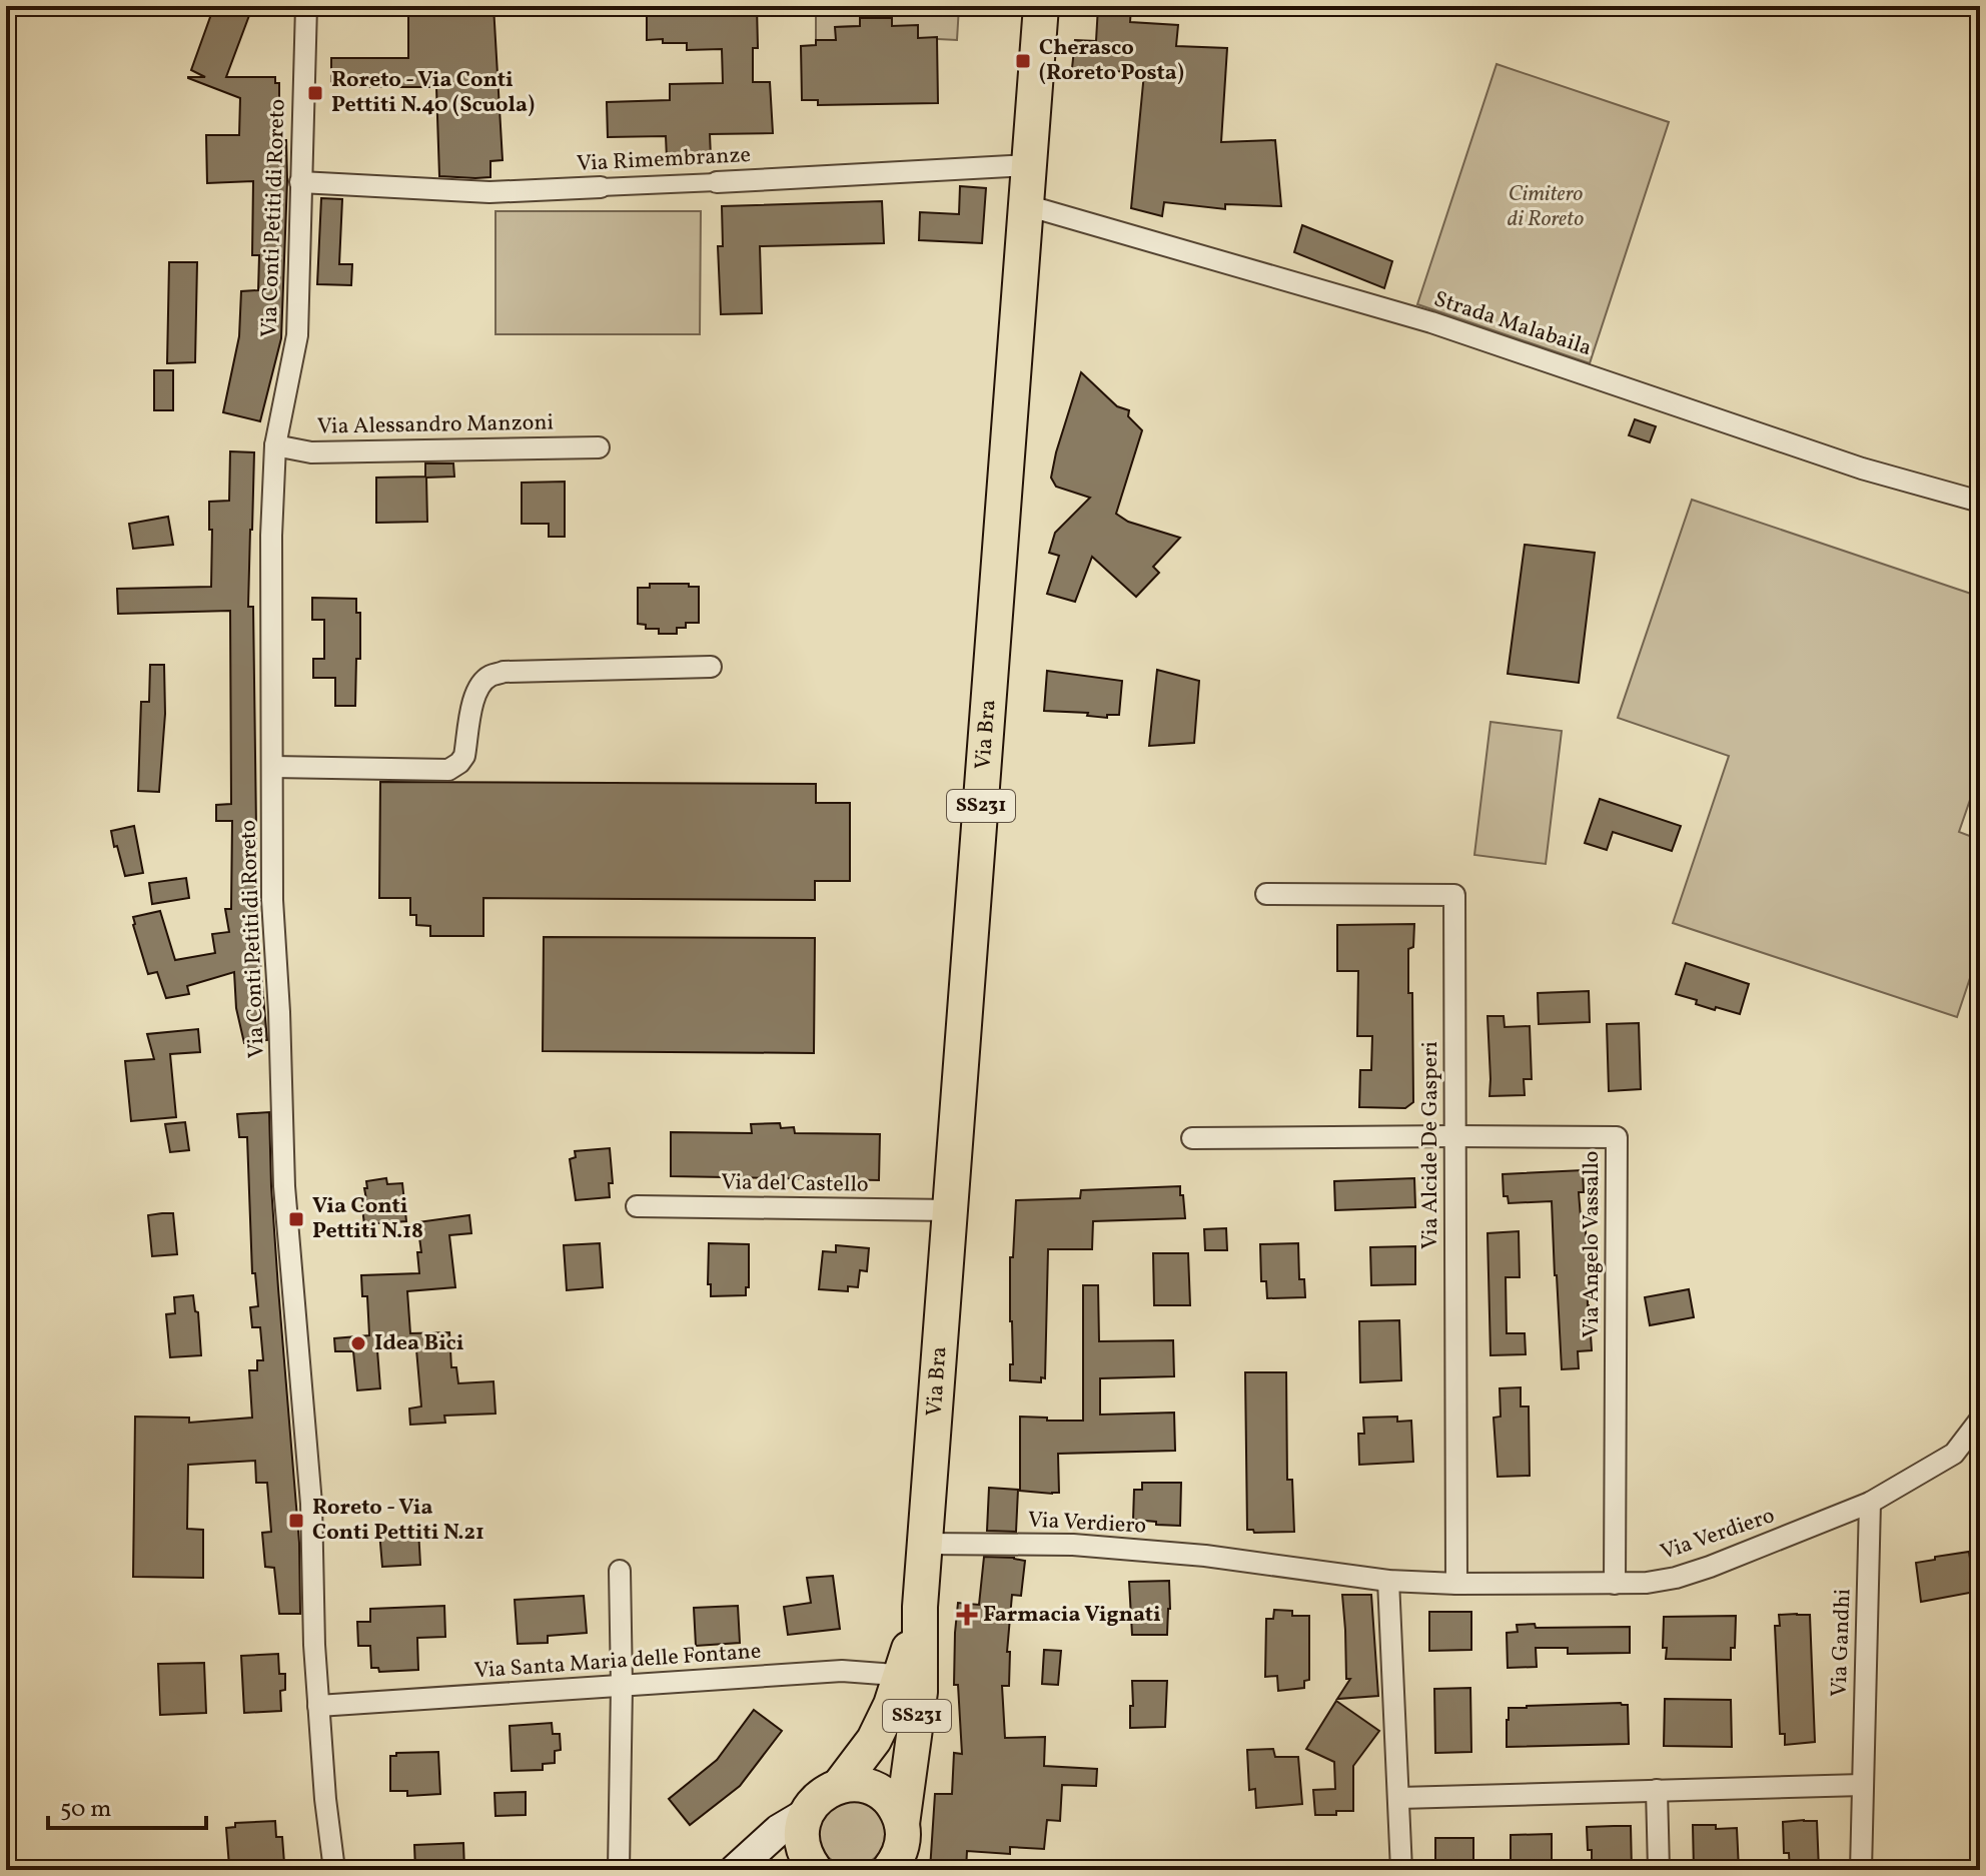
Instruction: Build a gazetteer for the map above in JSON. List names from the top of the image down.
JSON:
{
  "streets": {
    "main road": ["Via Bra", "SS231"],
    "street": [
      "Via Rimembranze",
      "Via Conti Petiti di Roreto",
      "Strada Malabaila",
      "Via Alessandro Manzoni",
      "Via Alcide De Gasperi",
      "Via del Castello",
      "Via Angelo Vassallo",
      "Via Verdiero",
      "Via Gandhi",
      "Via Santa Maria delle Fontane"
    ]
  },
  "crossings": [
    ["Via Rimembranze", "Via Conti Petiti di Roreto"],
    ["Via Rimembranze", "Via Bra"],
    ["Via Conti Petiti di Roreto", "Via Alessandro Manzoni"],
    ["Via Conti Petiti di Roreto", "Via Santa Maria delle Fontane"],
    ["Strada Malabaila", "Via Bra"],
    ["Via Bra", "Via del Castello"],
    ["Via Bra", "Via Verdiero"],
    ["Via Bra", "Via Santa Maria delle Fontane"],
    ["Via Alcide De Gasperi", "Via Angelo Vassallo"],
    ["Via Alcide De Gasperi", "Via Verdiero"],
    ["Via Angelo Vassallo", "Via Verdiero"],
    ["Via Verdiero", "Via Gandhi"]
  ],
  "parks": ["Cimitero di Roreto"],
  "places": {
    "transit": [
      "Cherasco (Roreto Posta)",
      "Roreto - Via Conti Pettiti N.40 (Scuola)",
      "Via Conti Pettiti N.18",
      "Roreto - Via Conti Pettiti N.21"
    ],
    "other": ["Idea Bici"],
    "health": ["Farmacia Vignati"]
  },
  "scale_bar": "50 m"
}
